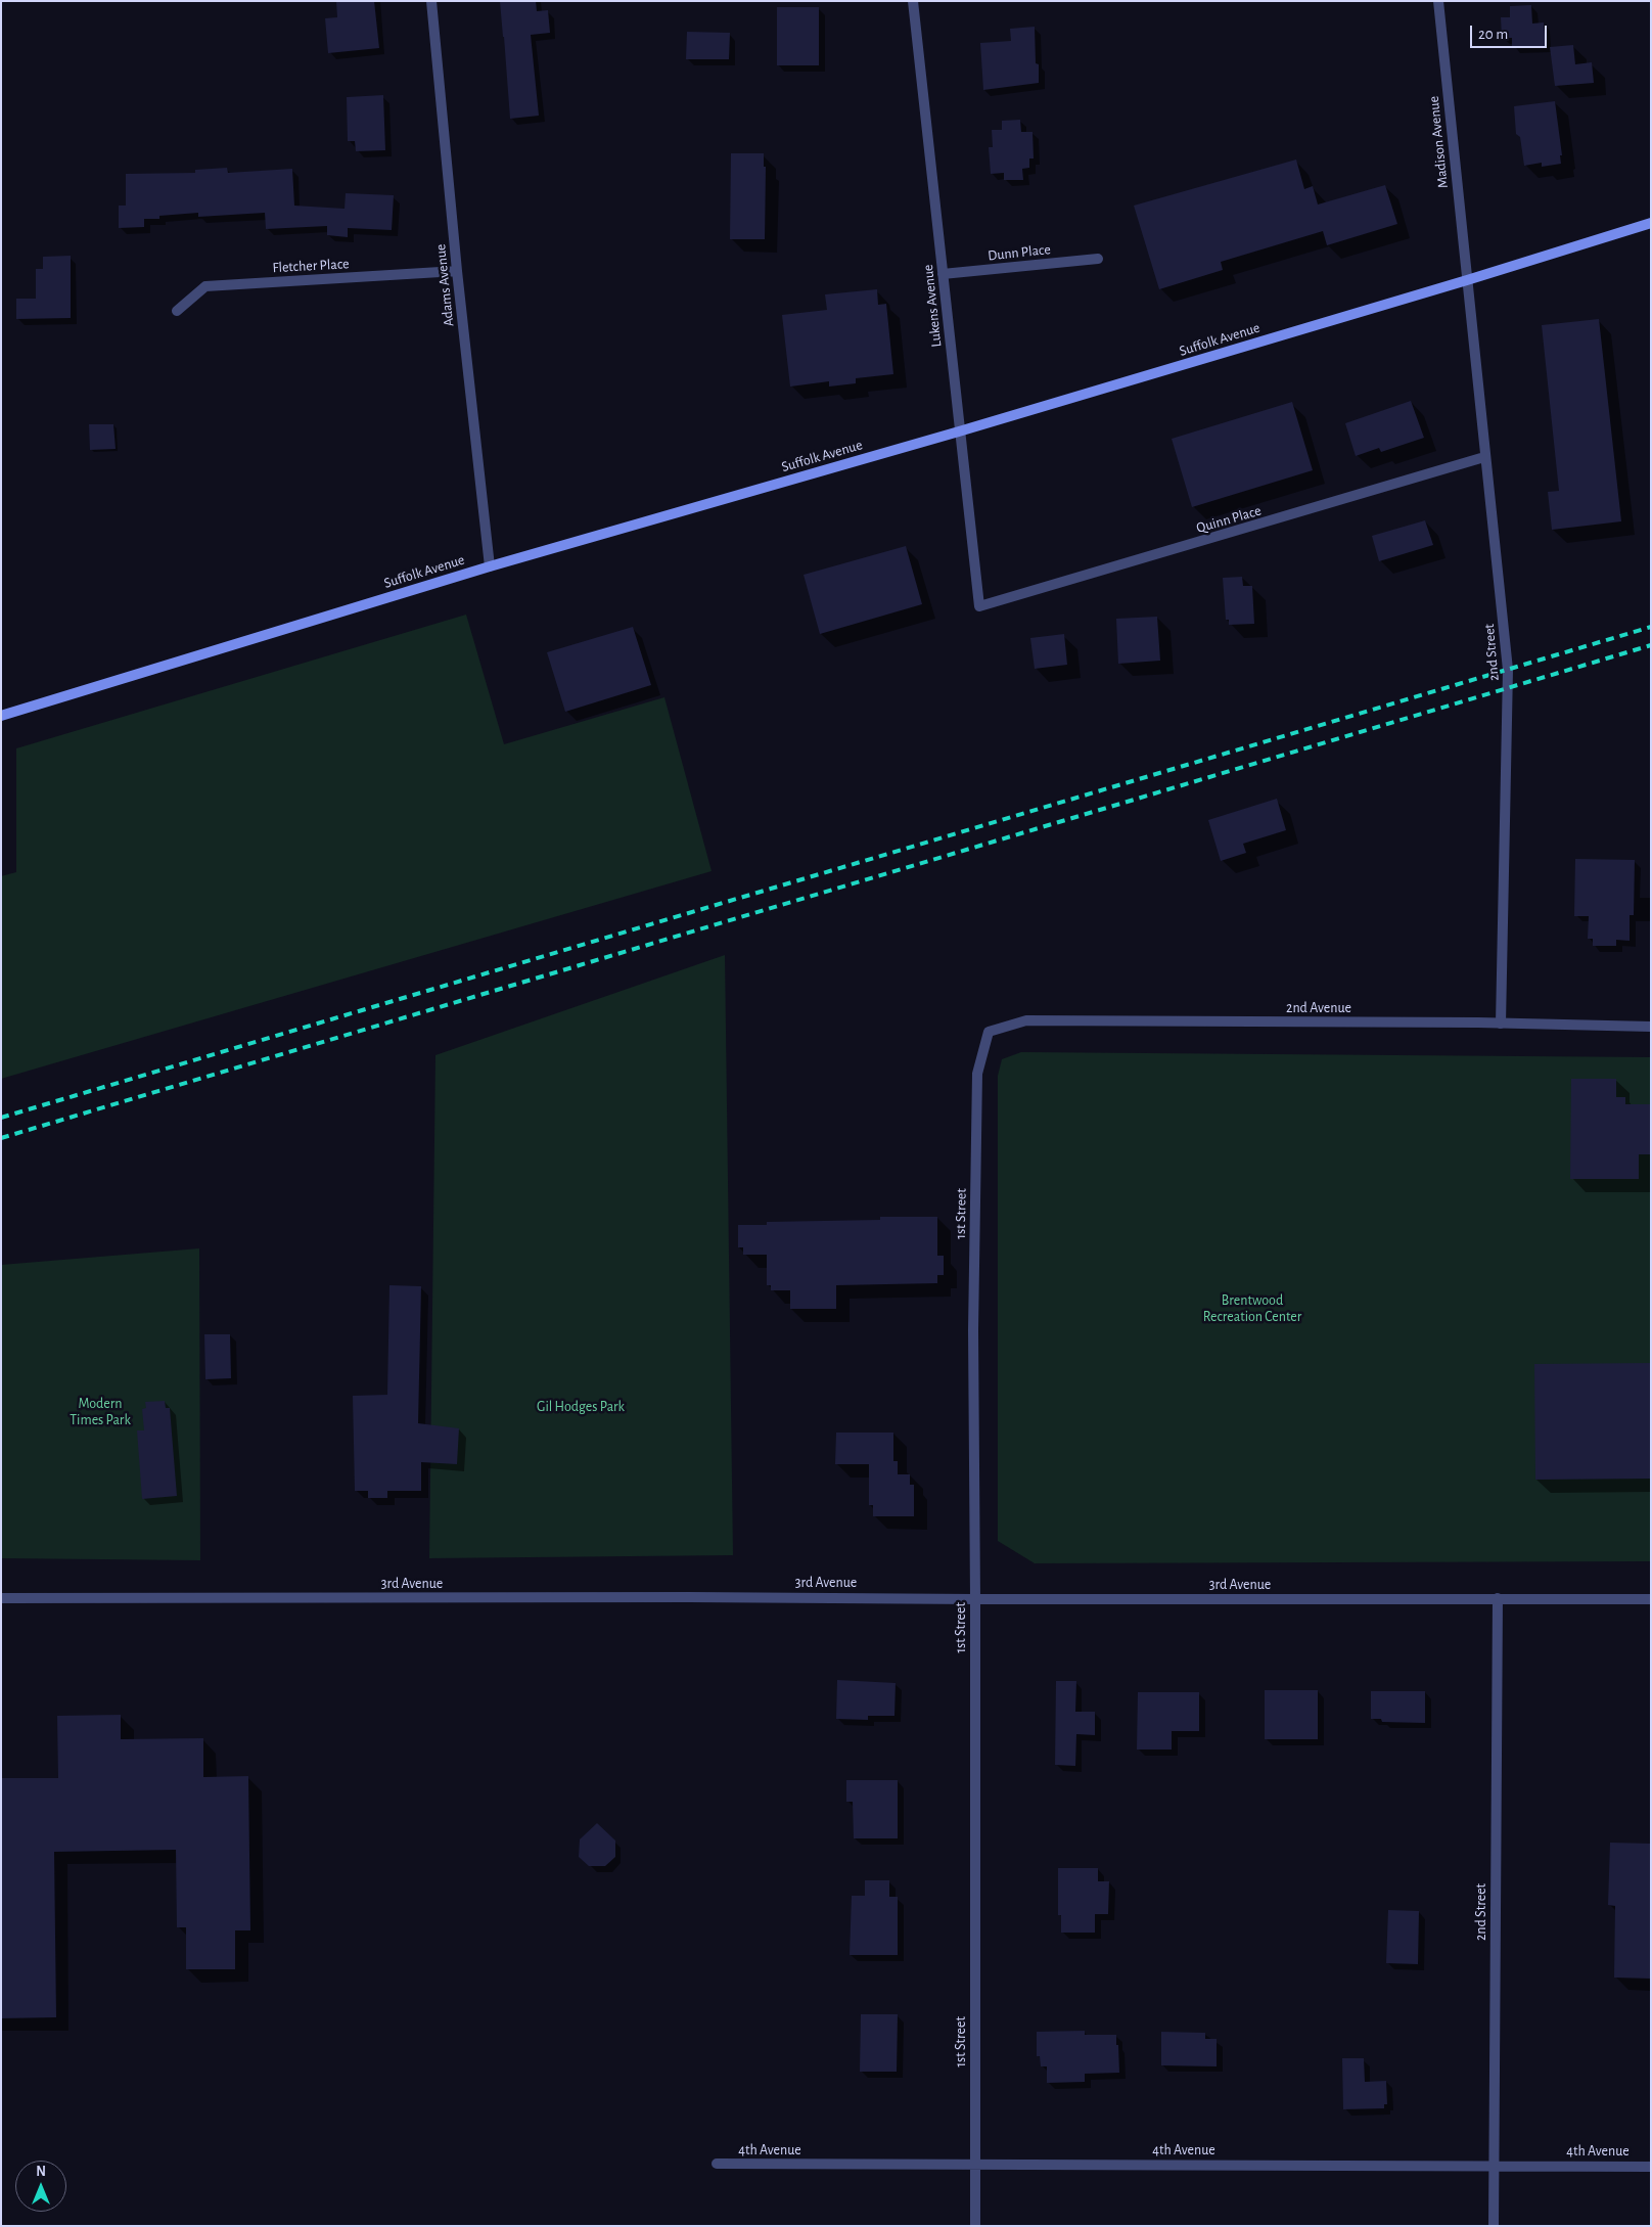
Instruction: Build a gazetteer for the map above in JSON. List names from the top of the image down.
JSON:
{
  "streets": {
    "main road": ["Suffolk Avenue"],
    "street": [
      "Madison Avenue",
      "Dunn Place",
      "Fletcher Place",
      "Adams Avenue",
      "Lukens Avenue",
      "Quinn Place",
      "2nd Street",
      "2nd Avenue",
      "1st Street",
      "3rd Avenue",
      "4th Avenue"
    ]
  },
  "crossings": [
    ["Madison Avenue", "Suffolk Avenue"],
    ["Madison Avenue", "2nd Street"],
    ["Dunn Place", "Lukens Avenue"],
    ["Fletcher Place", "Adams Avenue"],
    ["Adams Avenue", "Suffolk Avenue"],
    ["Lukens Avenue", "Suffolk Avenue"],
    ["Lukens Avenue", "Quinn Place"],
    ["Suffolk Avenue", "2nd Street"],
    ["Quinn Place", "2nd Street"],
    ["2nd Street", "2nd Avenue"],
    ["2nd Street", "3rd Avenue"],
    ["2nd Street", "4th Avenue"],
    ["2nd Avenue", "1st Street"],
    ["1st Street", "3rd Avenue"],
    ["1st Street", "4th Avenue"]
  ],
  "parks": ["Brentwood Recreation Center", "Modern Times Park", "Gil Hodges Park"],
  "scale_bar": "20 m",
  "north": "top"
}
